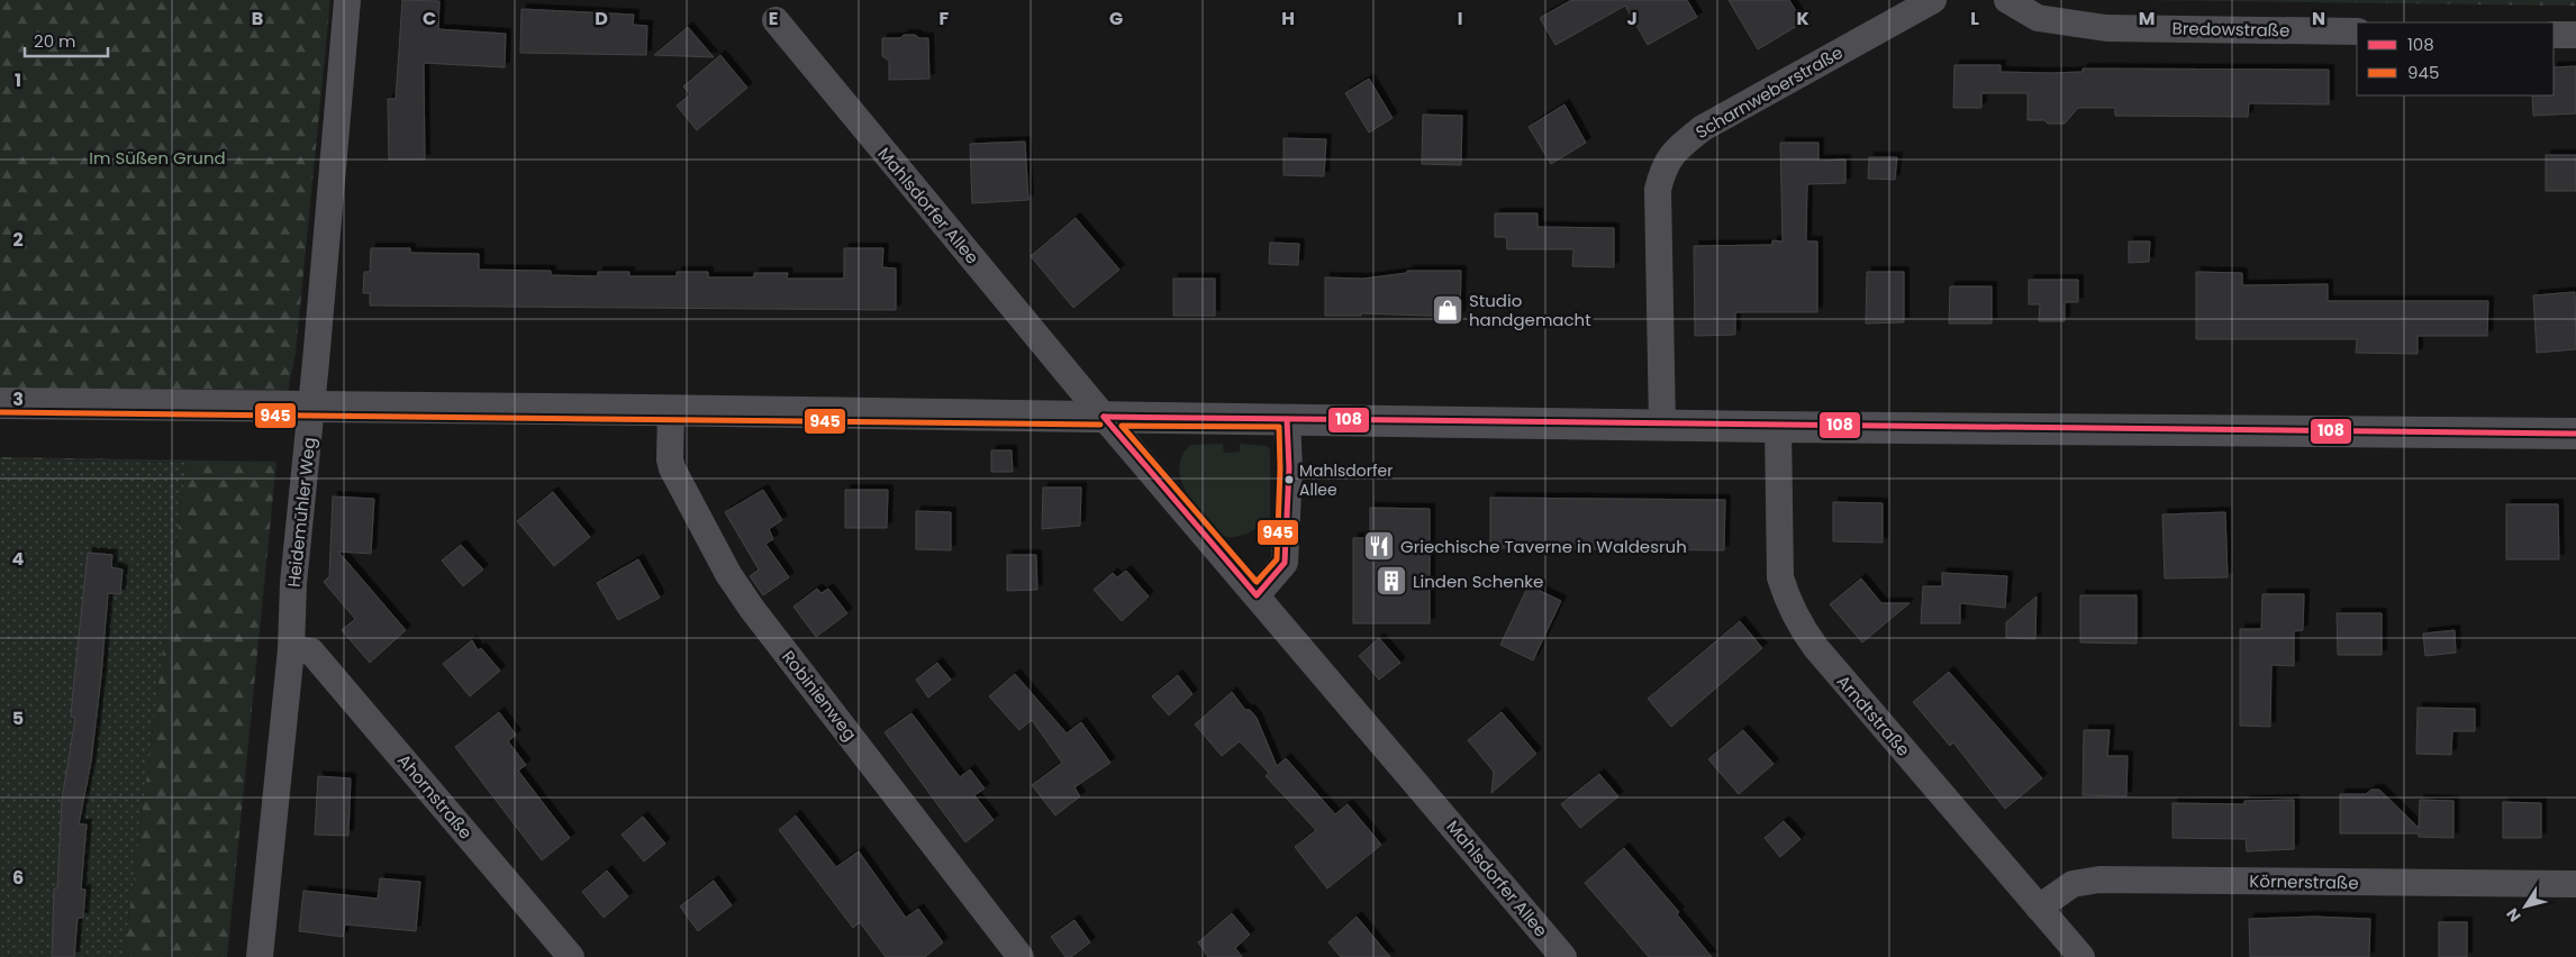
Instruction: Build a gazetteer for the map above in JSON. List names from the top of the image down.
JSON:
{
  "streets": {
    "street": [
      "Bredowstraße",
      "Scharnweberstraße",
      "Mahlsdorfer Allee",
      "Heidemühler Weg",
      "Robinienweg",
      "Arndtstraße",
      "Ahornstraße",
      "Körnerstraße"
    ]
  },
  "crossings": [
    ["Heidemühler Weg", "Ahornstraße"],
    ["Arndtstraße", "Körnerstraße"]
  ],
  "parks": ["Im Süßen Grund"],
  "places": {
    "shop": ["Studio handgemacht"],
    "other": ["Mahlsdorfer Allee"],
    "restaurant": ["Griechische Taverne in Waldesruh"],
    "building": ["Linden Schenke"]
  },
  "lines": ["transit line 945", "transit line 108"],
  "legend": ["108", "945"],
  "scale_bar": "20 m",
  "north": "bottom left",
  "grid": {
    "columns": [
      "B",
      "C",
      "D",
      "E",
      "F",
      "G",
      "H",
      "I",
      "J",
      "K",
      "L",
      "M",
      "N"
    ],
    "rows": [
      "1",
      "2",
      "3",
      "4",
      "5",
      "6"
    ]
  }
}
